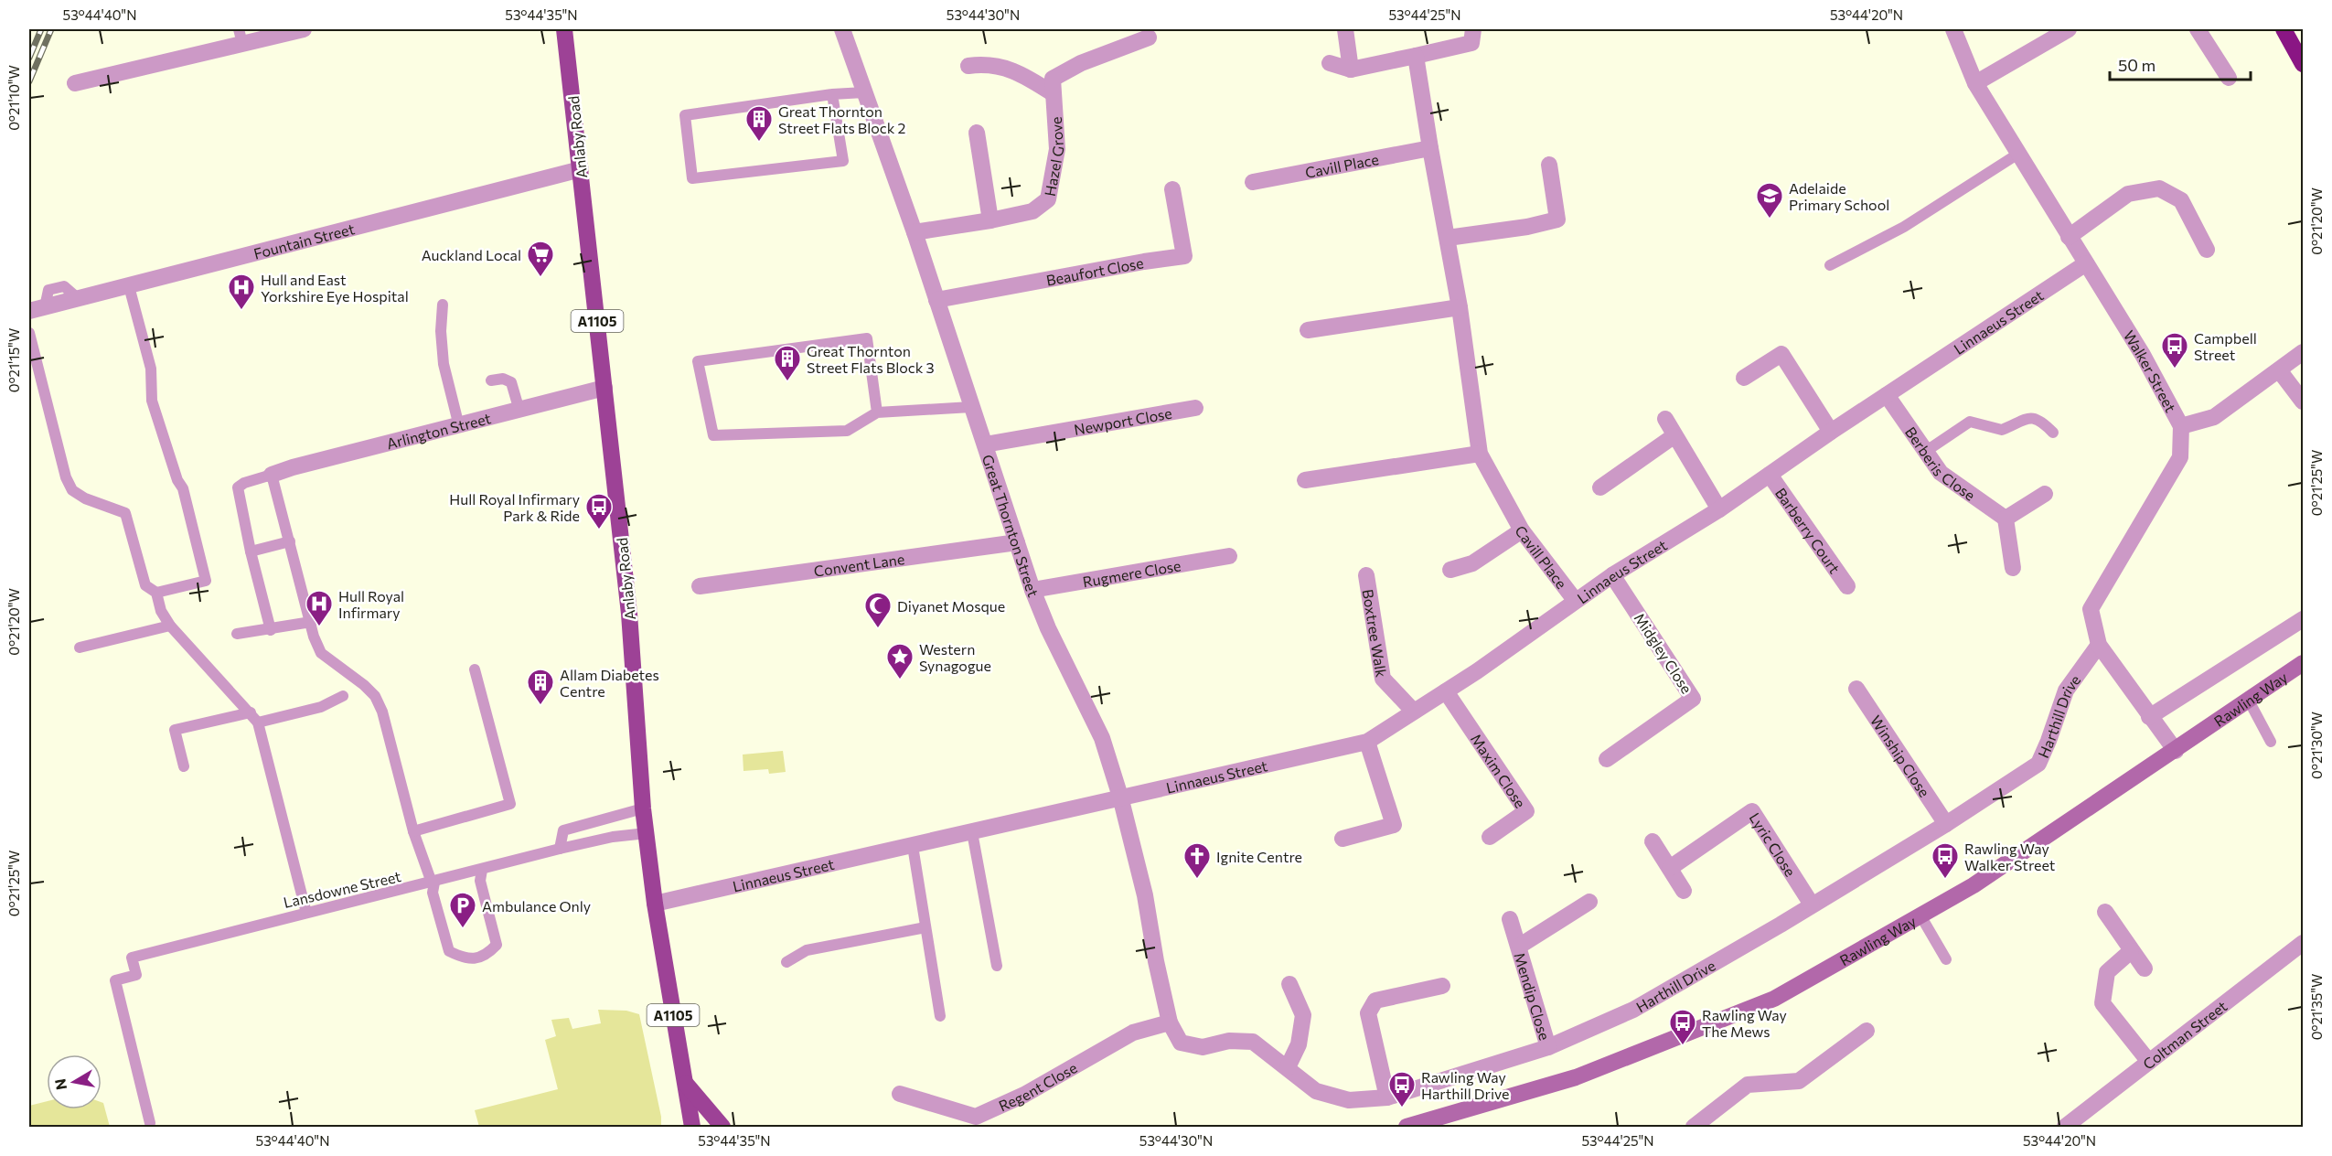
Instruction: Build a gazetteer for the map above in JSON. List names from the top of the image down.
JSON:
{
  "streets": {
    "main road": ["Anlaby Road", "A1105"],
    "street": [
      "Hazel Grove",
      "Cavill Place",
      "Fountain Street",
      "Beaufort Close",
      "Linnaeus Street",
      "Walker Street",
      "Newport Close",
      "Arlington Street",
      "Berberis Close",
      "Great Thornton Street",
      "Barberry Court",
      "Convent Lane",
      "Rugmere Close",
      "Boxtree Walk",
      "Midgley Close",
      "Rawling Way",
      "Harthill Drive",
      "Winship Close",
      "Maxim Close",
      "Lyric Close",
      "Mendip Close",
      "Coltman Street",
      "Regent Close"
    ],
    "lane": ["Lansdowne Street"]
  },
  "crossings": [
    ["Anlaby Road", "Fountain Street"],
    ["Anlaby Road", "Linnaeus Street"],
    ["Anlaby Road", "Arlington Street"],
    ["Anlaby Road", "Lansdowne Street"],
    ["Hazel Grove", "Great Thornton Street"],
    ["Cavill Place", "Linnaeus Street"],
    ["Beaufort Close", "Great Thornton Street"],
    ["Linnaeus Street", "Walker Street"],
    ["Linnaeus Street", "Berberis Close"],
    ["Linnaeus Street", "Great Thornton Street"],
    ["Linnaeus Street", "Barberry Court"],
    ["Linnaeus Street", "Boxtree Walk"],
    ["Linnaeus Street", "Midgley Close"],
    ["Linnaeus Street", "Maxim Close"],
    ["Walker Street", "Rawling Way"],
    ["Walker Street", "Harthill Drive"],
    ["Newport Close", "Great Thornton Street"],
    ["Great Thornton Street", "Convent Lane"],
    ["Great Thornton Street", "Rugmere Close"],
    ["Great Thornton Street", "Harthill Drive"],
    ["Great Thornton Street", "Regent Close"],
    ["Harthill Drive", "Winship Close"],
    ["Harthill Drive", "Lyric Close"],
    ["Harthill Drive", "Mendip Close"],
    ["Harthill Drive", "Regent Close"]
  ],
  "places": {
    "building": ["Great Thornton Street Flats Block 2", "Great Thornton Street Flats Block 3", "Allam Diabetes Centre"],
    "school or university": ["Adelaide Primary School"],
    "supermarket": ["Auckland Local"],
    "hospital": ["Hull and East Yorkshire Eye Hospital", "Hull Royal Infirmary"],
    "bus stop": [
      "Campbell Street",
      "Hull Royal Infirmary Park & Ride",
      "Rawling Way Walker Street",
      "Rawling Way The Mews",
      "Rawling Way Harthill Drive"
    ],
    "mosque": ["Diyanet Mosque"],
    "place": ["Western Synagogue"],
    "church": ["Ignite Centre"],
    "parking": ["Ambulance Only"]
  },
  "scale_bar": "50 m",
  "north": "left",
  "coordinates": [
    "53°44'40\"N",
    "53°44'35\"N",
    "53°44'30\"N",
    "53°44'25\"N",
    "53°44'20\"N",
    "0°21'10\"W",
    "0°21'20\"W",
    "0°21'15\"W",
    "0°21'25\"W",
    "0°21'30\"W",
    "0°21'35\"W"
  ]
}
